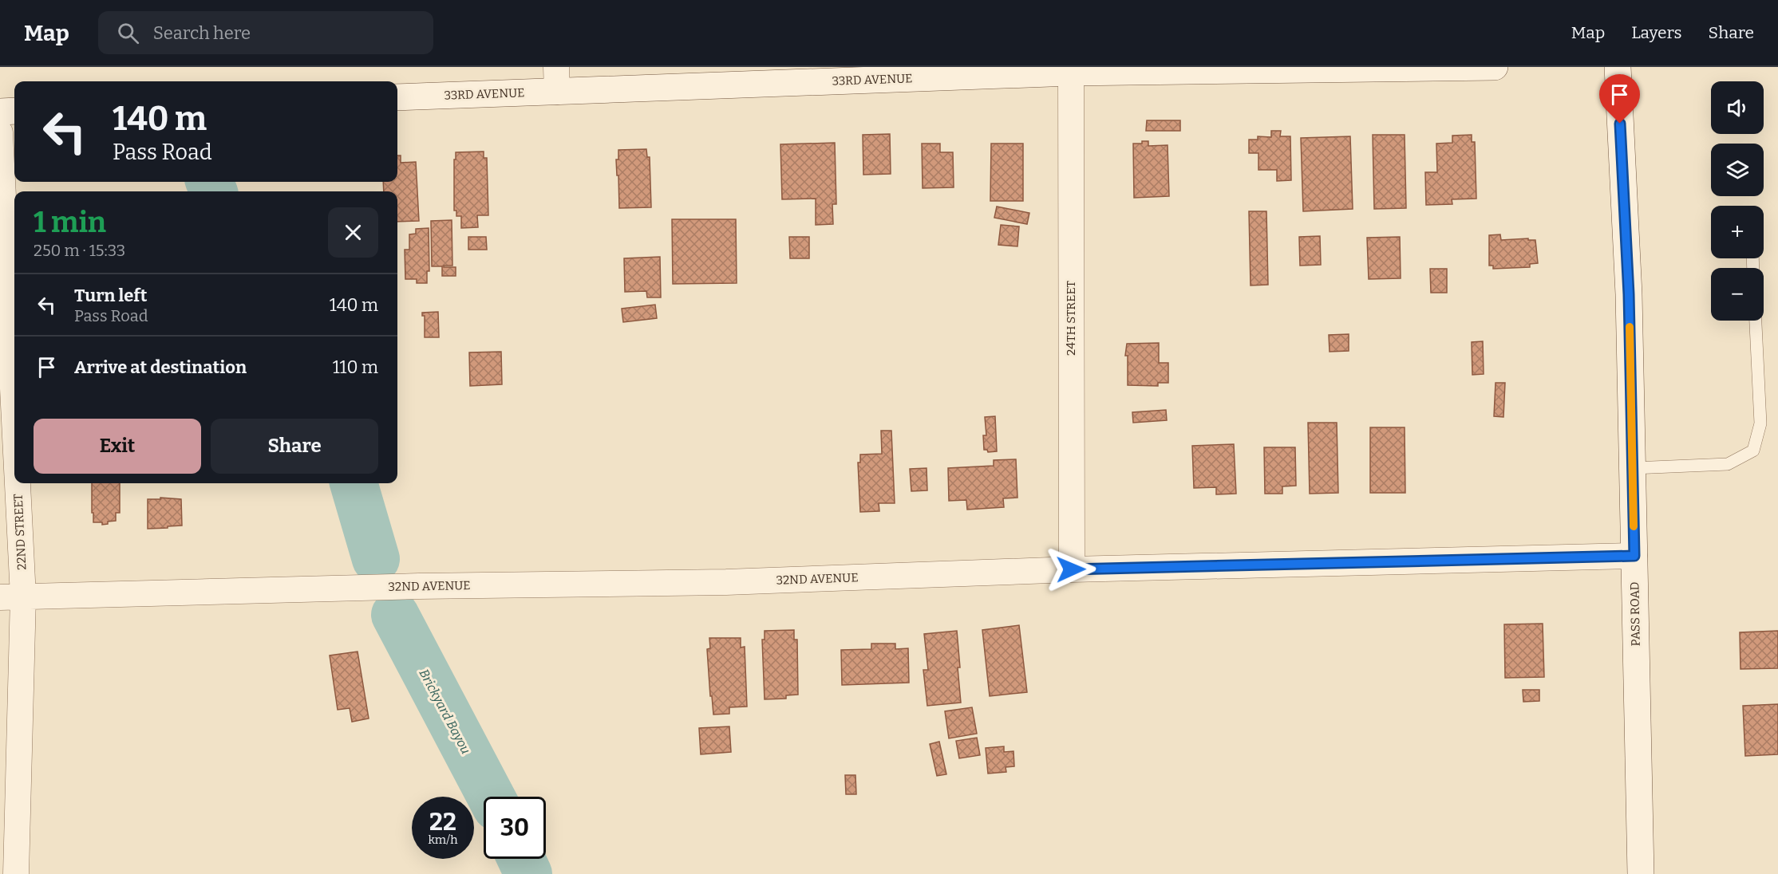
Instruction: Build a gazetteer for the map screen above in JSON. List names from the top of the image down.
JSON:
{
  "streets": {
    "street": [
      "33RD AVENUE",
      "24TH STREET",
      "22ND STREET",
      "32ND AVENUE",
      "PASS ROAD"
    ]
  },
  "crossings": [
    ["33RD AVENUE", "24TH STREET"],
    ["24TH STREET", "32ND AVENUE"],
    ["22ND STREET", "32ND AVENUE"],
    ["32ND AVENUE", "PASS ROAD"]
  ],
  "water": ["Brickyard Bayou"],
  "page": {
    "header": "Map",
    "search": "Search here",
    "nav": ["Map", "Layers", "Share"],
    "map_buttons": ["+", "−"],
    "turn": ["140 m", "Pass Road"],
    "heading": ["1 min", "250 m · 15:33"],
    "list": [
      {
        "name": "Turn left",
        "note": "Pass Road",
        "value": "140 m"
      },
      {
        "name": "Arrive at destination",
        "value": "110 m"
      }
    ],
    "buttons": ["Exit", "Share"],
    "speed": "22 km/h",
    "limit": "30"
  }
}
